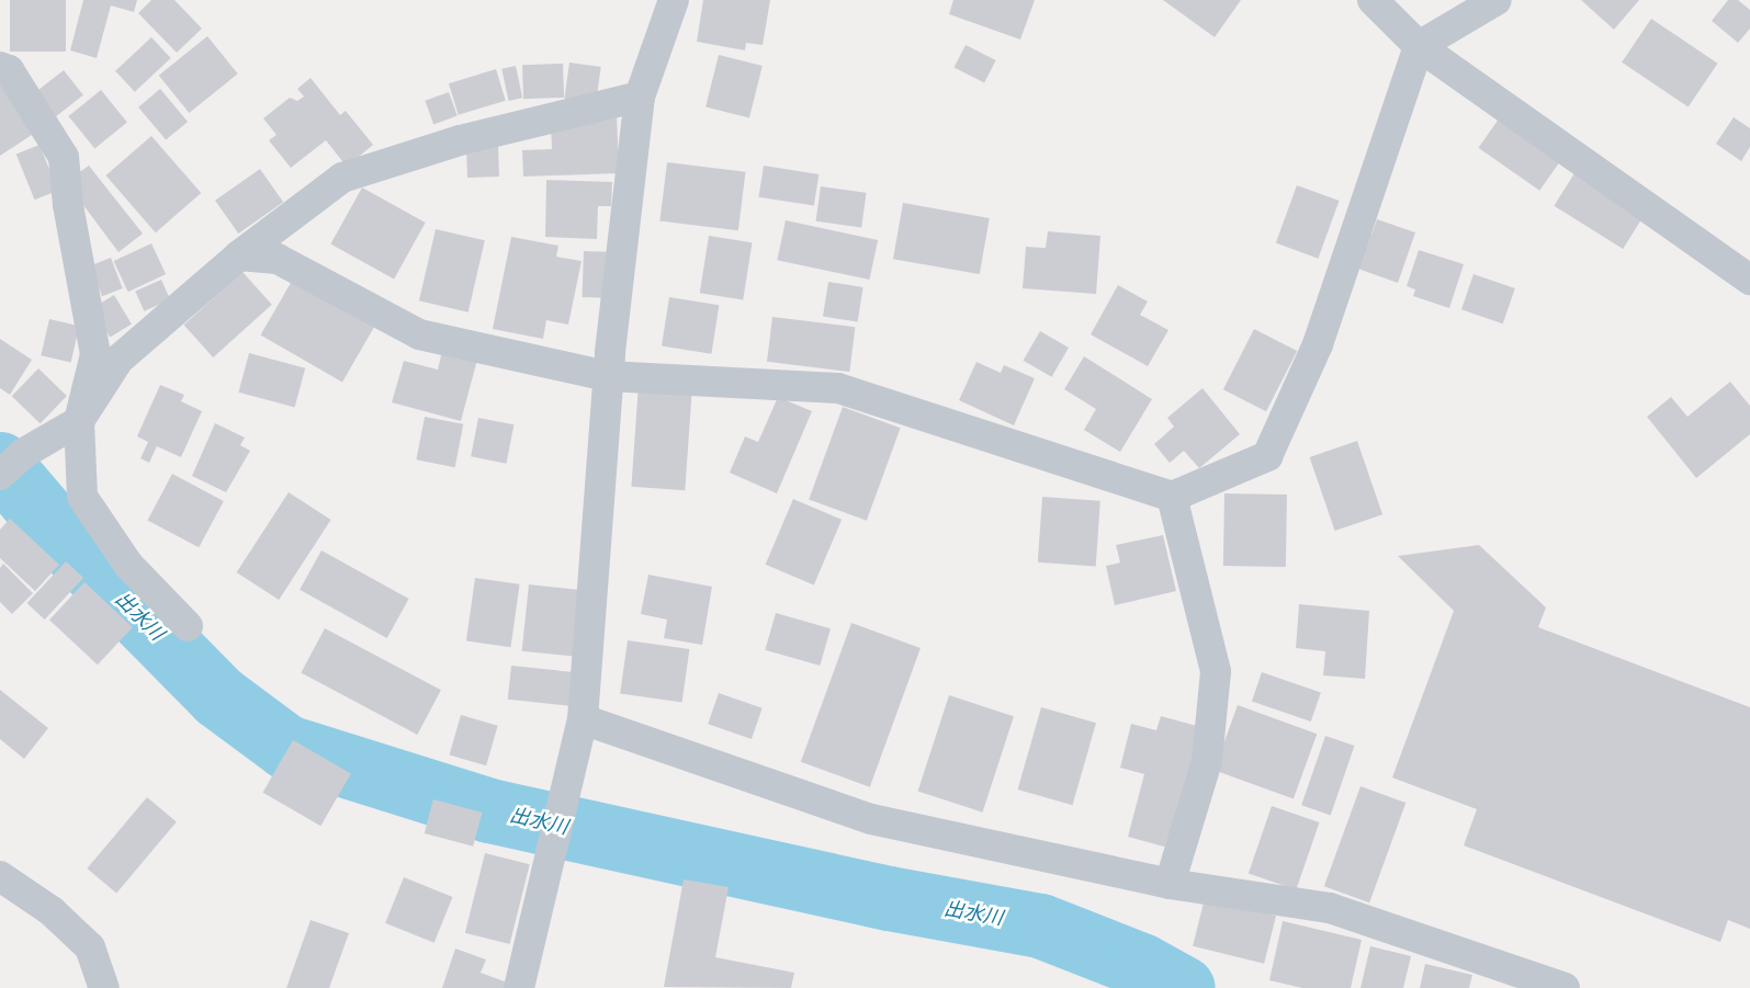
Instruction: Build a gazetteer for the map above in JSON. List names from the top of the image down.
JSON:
{
  "water": ["出水川"]
}
